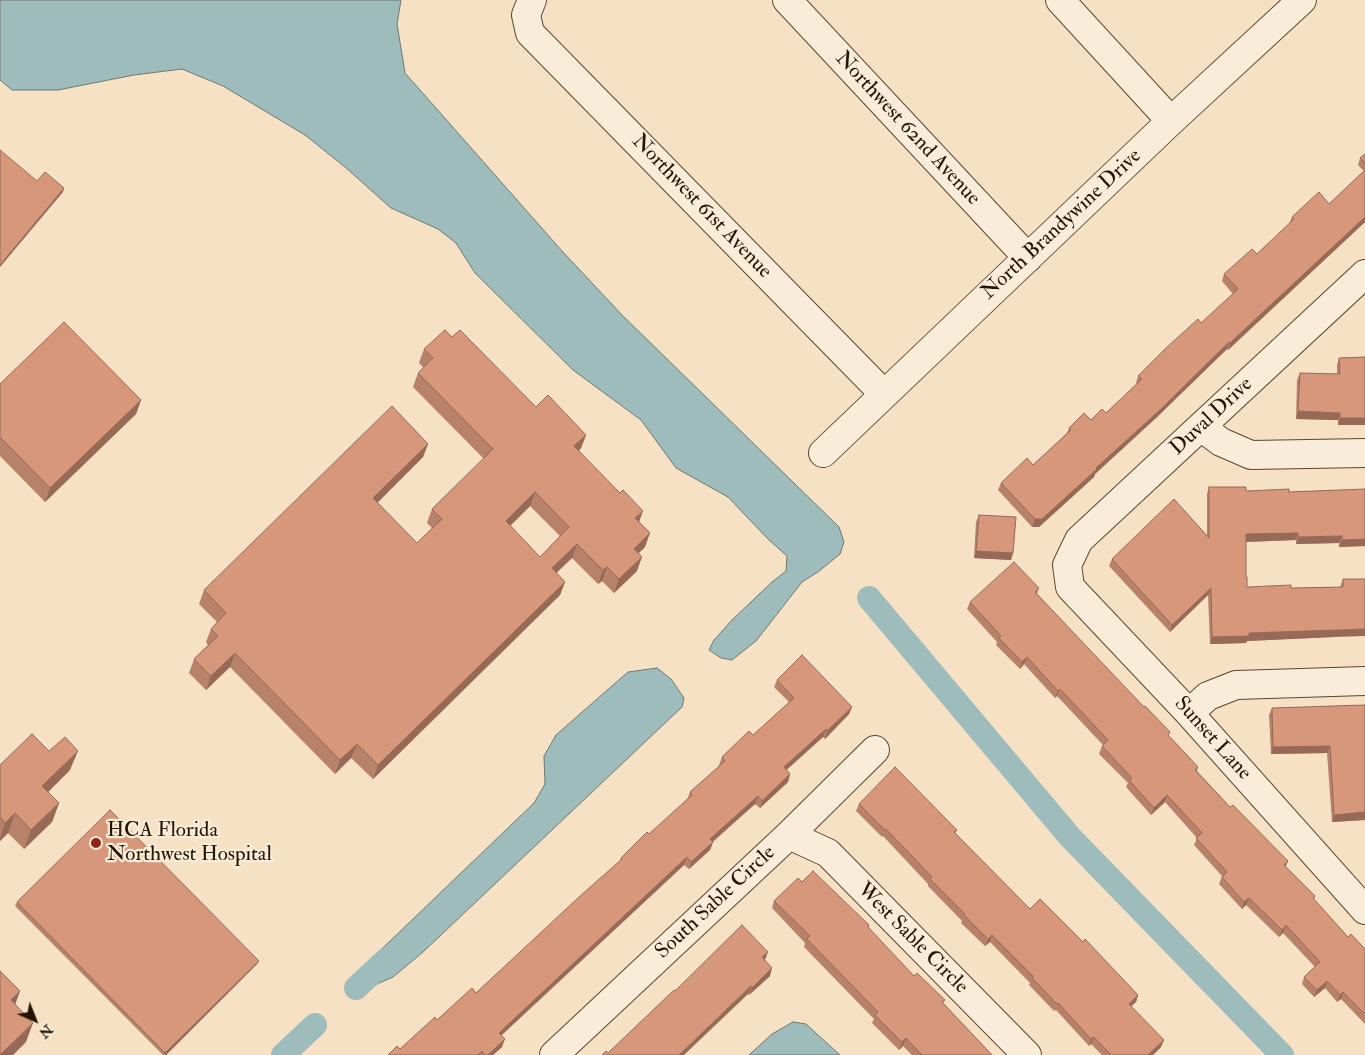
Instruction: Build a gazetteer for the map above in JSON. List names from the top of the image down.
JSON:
{
  "streets": {
    "street": [
      "Northwest 62nd Avenue",
      "Northwest 61st Avenue",
      "North Brandywine Drive",
      "Duval Drive",
      "Sunset Lane",
      "South Sable Circle",
      "West Sable Circle"
    ]
  },
  "crossings": [
    ["Northwest 62nd Avenue", "North Brandywine Drive"],
    ["Northwest 61st Avenue", "North Brandywine Drive"],
    ["Duval Drive", "Sunset Lane"],
    ["South Sable Circle", "West Sable Circle"]
  ],
  "places": ["HCA Florida Northwest Hospital"],
  "north": "bottom right"
}
